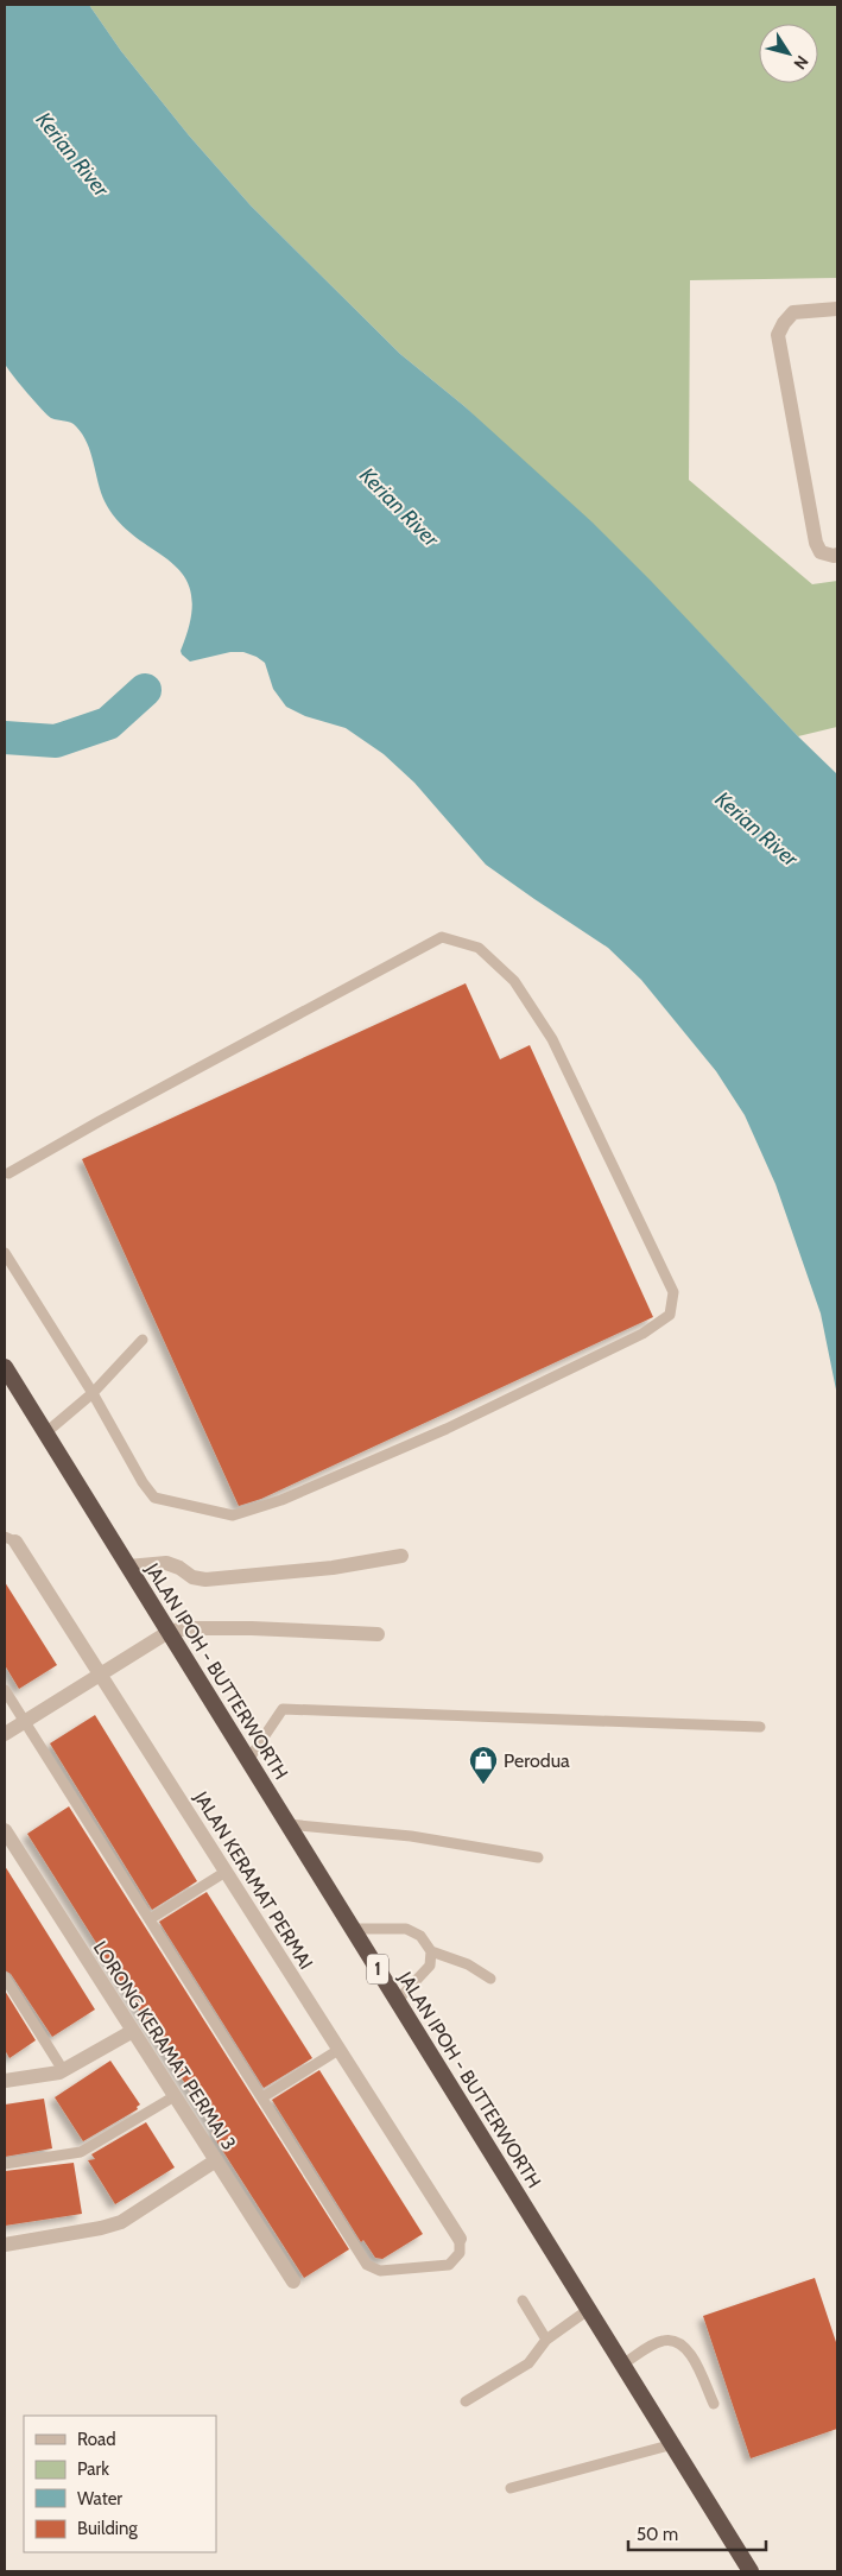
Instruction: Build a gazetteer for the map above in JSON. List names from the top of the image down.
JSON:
{
  "streets": {
    "highway": ["JALAN IPOH - BUTTERWORTH", "1"],
    "street": ["JALAN KERAMAT PERMAI", "LORONG KERAMAT PERMAI 3"]
  },
  "water": ["Kerian River"],
  "places": {
    "shop": ["Perodua"]
  },
  "legend": [
    "Road",
    "Park",
    "Water",
    "Building"
  ],
  "scale_bar": "50 m",
  "north": "bottom right"
}
